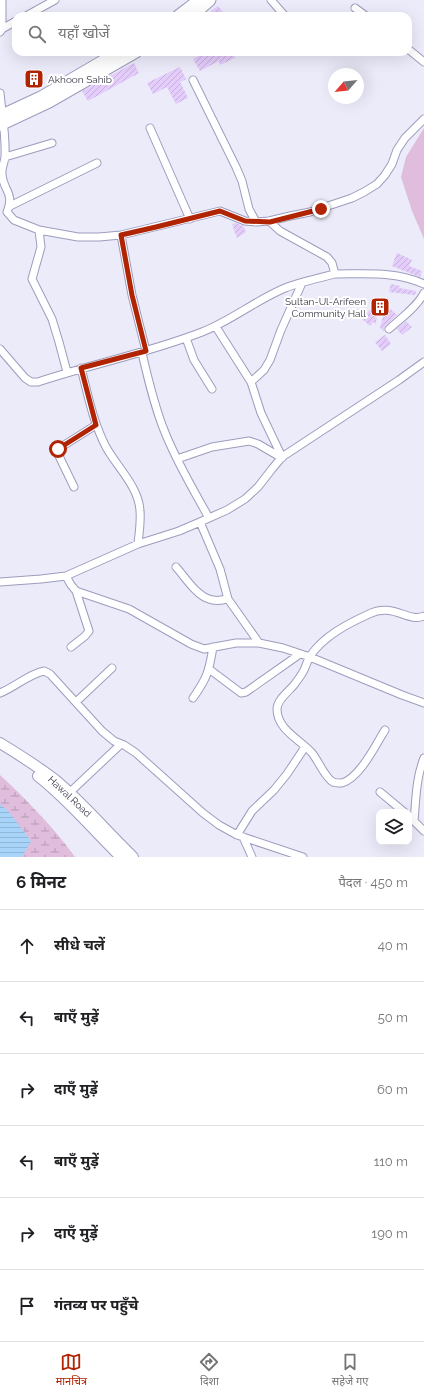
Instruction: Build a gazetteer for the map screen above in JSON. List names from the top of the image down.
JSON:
{
  "streets": {
    "main road": ["Hawal Road"]
  },
  "places": {
    "building": ["Akhoon Sahib", "Sultan-Ul-Arifeen Community Hall"]
  },
  "north": "bottom left",
  "page": {
    "search": "यहाँ खोजें",
    "heading": ["6 मिनट", "पैदल · 450 m"],
    "list": [
      ["सीधे चलें", "40 m"],
      ["बाएँ मुड़ें", "50 m"],
      ["दाएँ मुड़ें", "60 m"],
      ["बाएँ मुड़ें", "110 m"],
      ["दाएँ मुड़ें", "190 m"],
      "गंतव्य पर पहुँचे"
    ],
    "nav": ["मानचित्र", "दिशा", "सहेजे गए"]
  }
}
